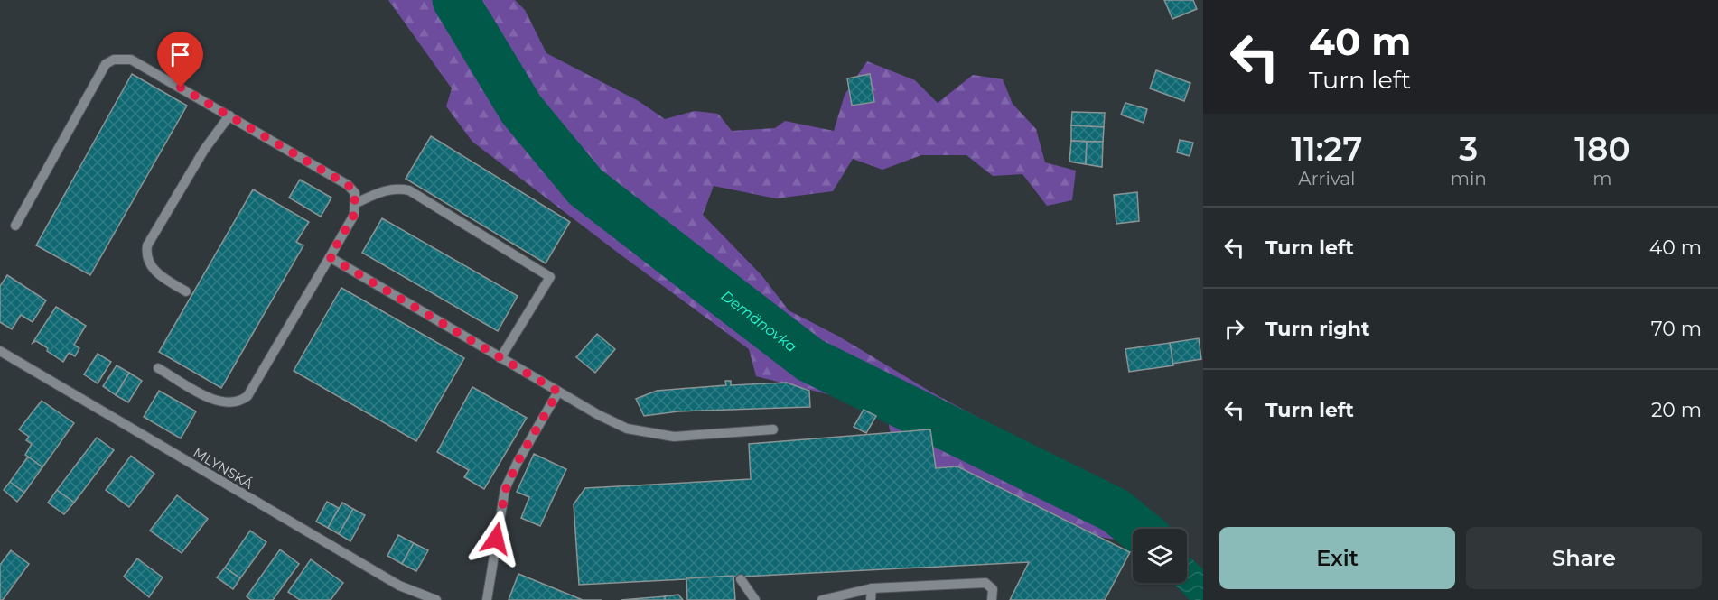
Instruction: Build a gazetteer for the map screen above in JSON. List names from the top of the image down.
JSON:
{
  "streets": {
    "street": ["MLYNSKÁ"]
  },
  "water": ["Demänovka"],
  "page": {
    "turn": ["40 m", "Turn left"],
    "eta": [
      "11:27",
      "Arrival",
      "3",
      "min",
      "180",
      "m"
    ],
    "list": [
      {
        "name": "Turn left",
        "value": "40 m"
      },
      {
        "name": "Turn right",
        "value": "70 m"
      },
      {
        "name": "Turn left",
        "value": "20 m"
      }
    ],
    "buttons": ["Exit", "Share"]
  }
}
